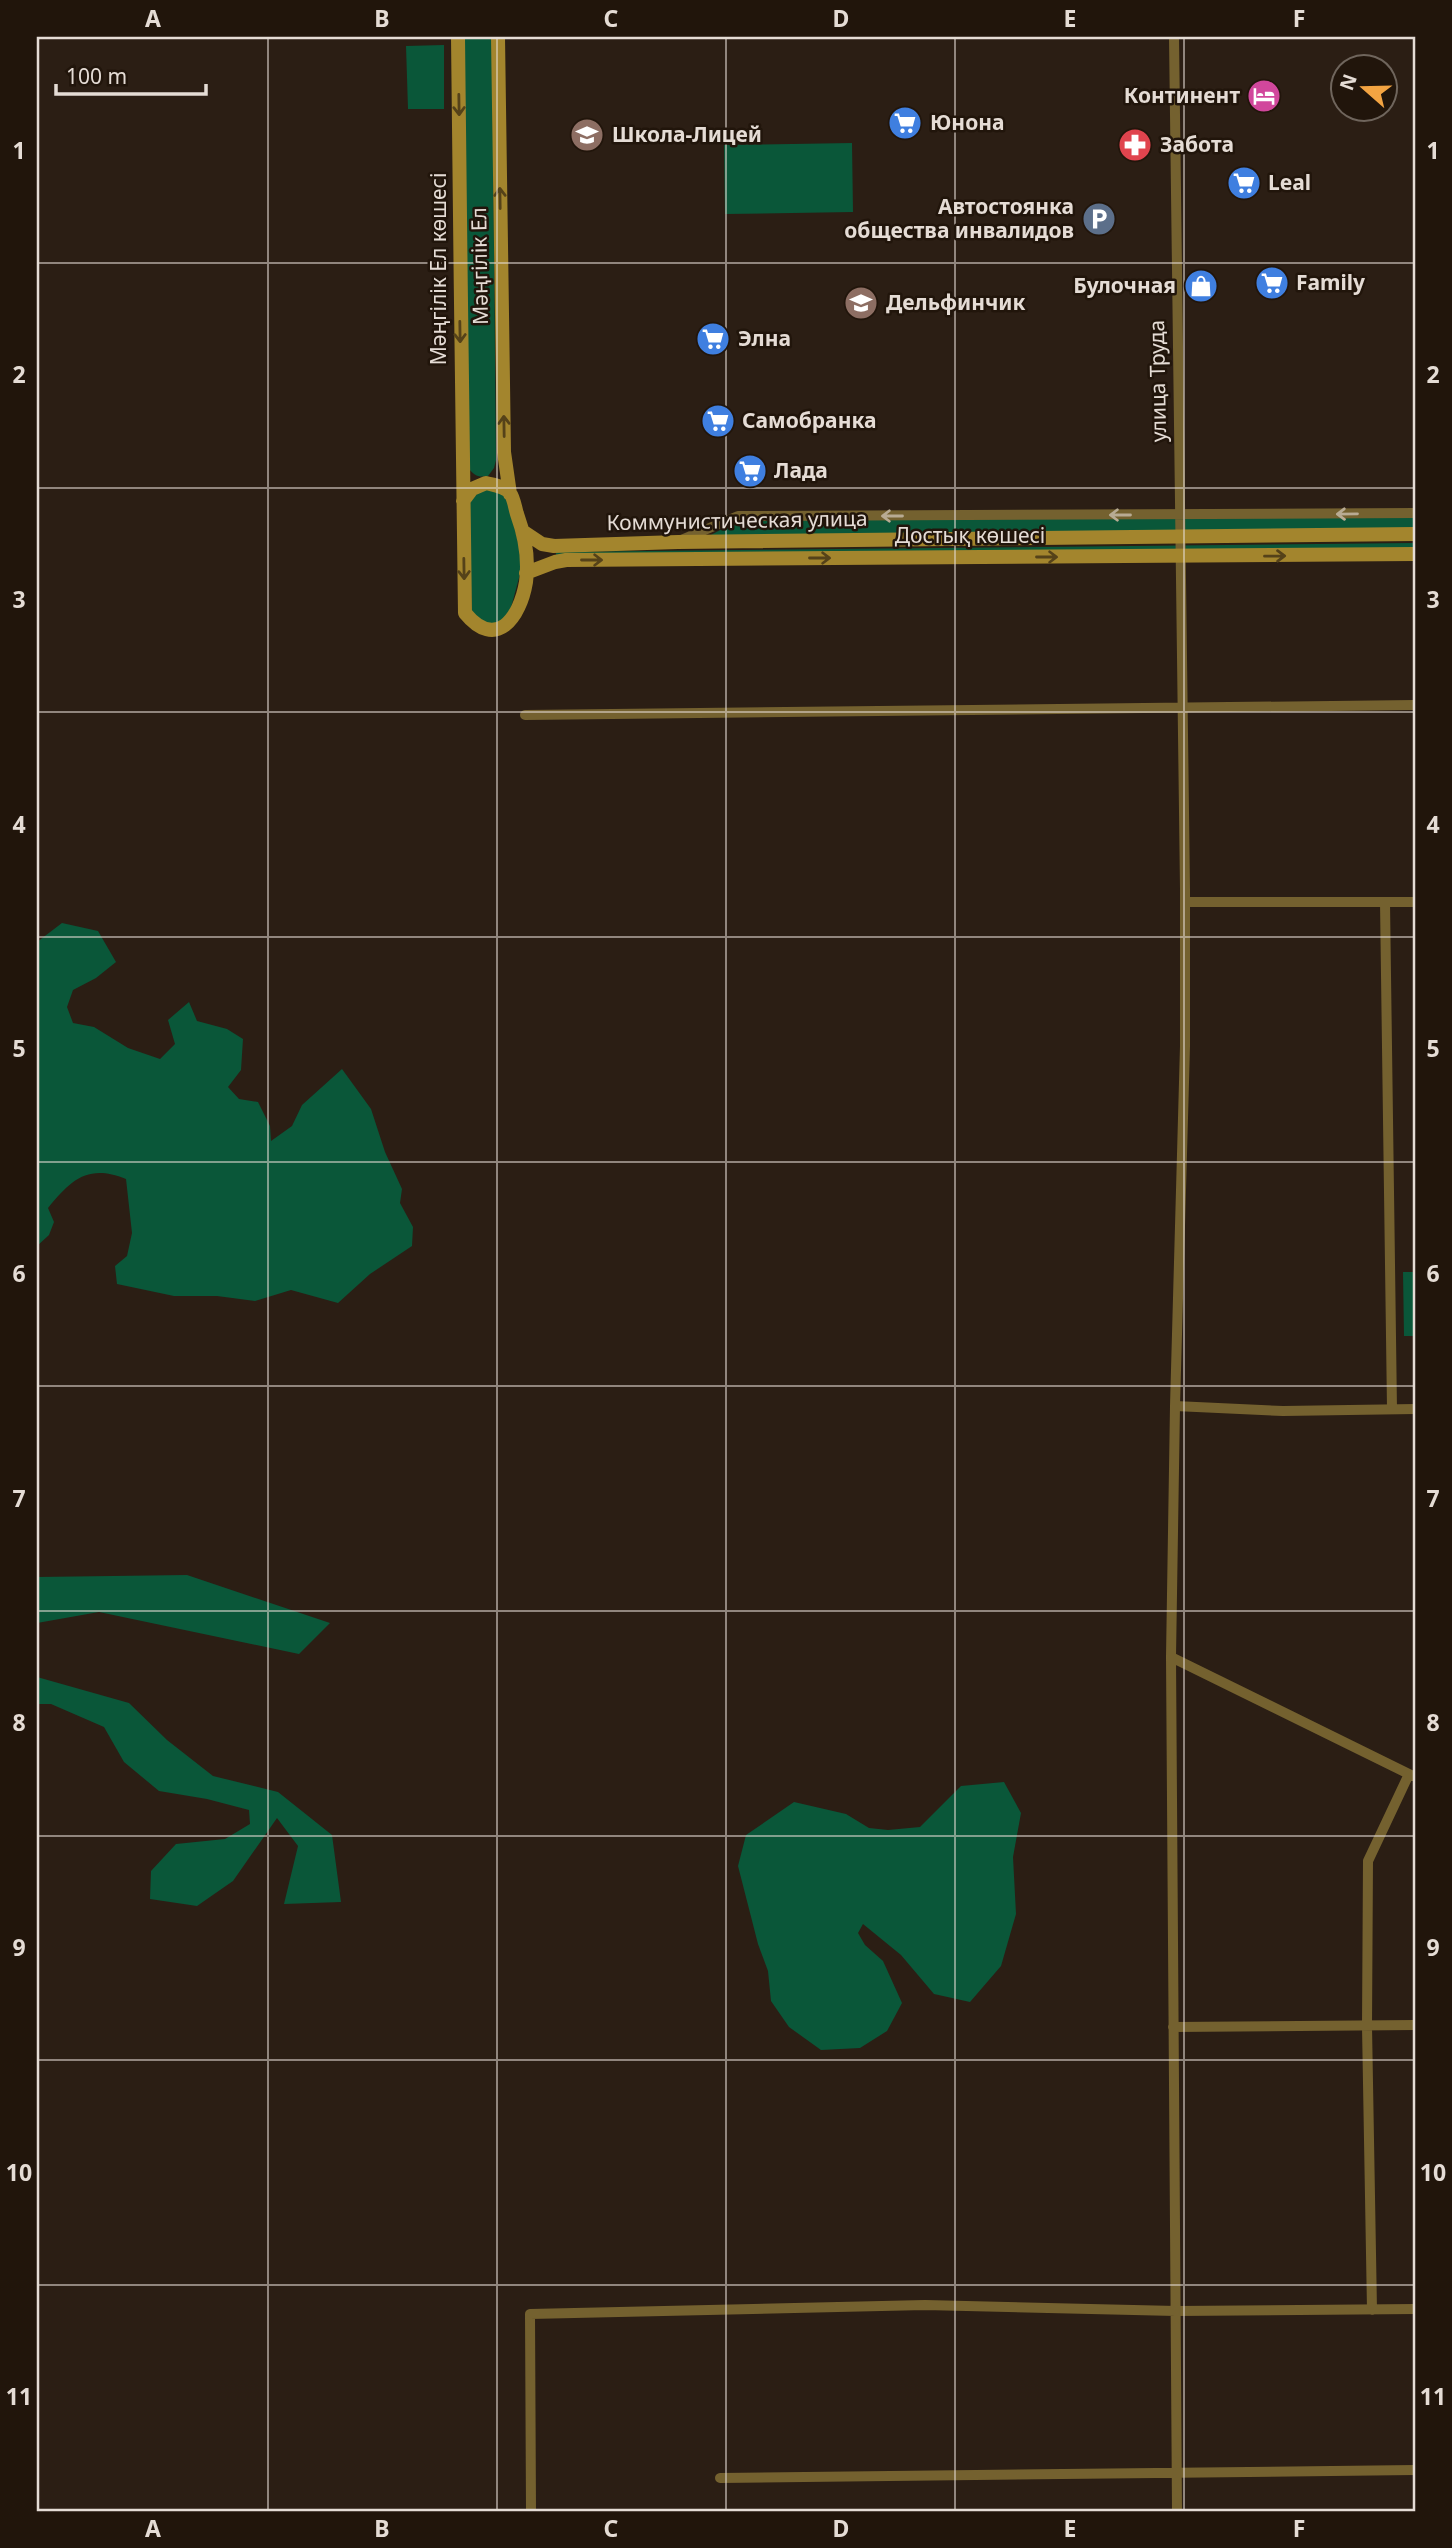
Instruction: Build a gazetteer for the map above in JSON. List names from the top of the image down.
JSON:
{
  "streets": {
    "street": [
      "Мәңгілік Ел",
      "Мәңгілік Ел көшесі",
      "улица Труда",
      "Коммунистическая улица",
      "Достық көшесі"
    ]
  },
  "crossings": [
    ["Мәңгілік Ел", "Мәңгілік Ел көшесі"],
    ["Мәңгілік Ел көшесі", "Коммунистическая улица"],
    ["Мәңгілік Ел көшесі", "Достық көшесі"],
    ["улица Труда", "Коммунистическая улица"],
    ["улица Труда", "Достық көшесі"]
  ],
  "one_way": ["Мәңгілік Ел"],
  "places": {
    "hotel": ["Континент"],
    "supermarket": [
      "Юнона",
      "Leal",
      "Family",
      "Элна",
      "Самобранка",
      "Лада"
    ],
    "school or university": ["Школа-Лицей", "Дельфинчик"],
    "pharmacy": ["Забота"],
    "parking": ["Автостоянка общества инвалидов"],
    "shop": ["Булочная"]
  },
  "scale_bar": "100 m",
  "north": "left",
  "grid": {
    "columns": [
      "A",
      "B",
      "C",
      "D",
      "E",
      "F"
    ],
    "rows": [
      "1",
      "2",
      "3",
      "4",
      "5",
      "6",
      "7",
      "8",
      "9",
      "10",
      "11"
    ]
  }
}
